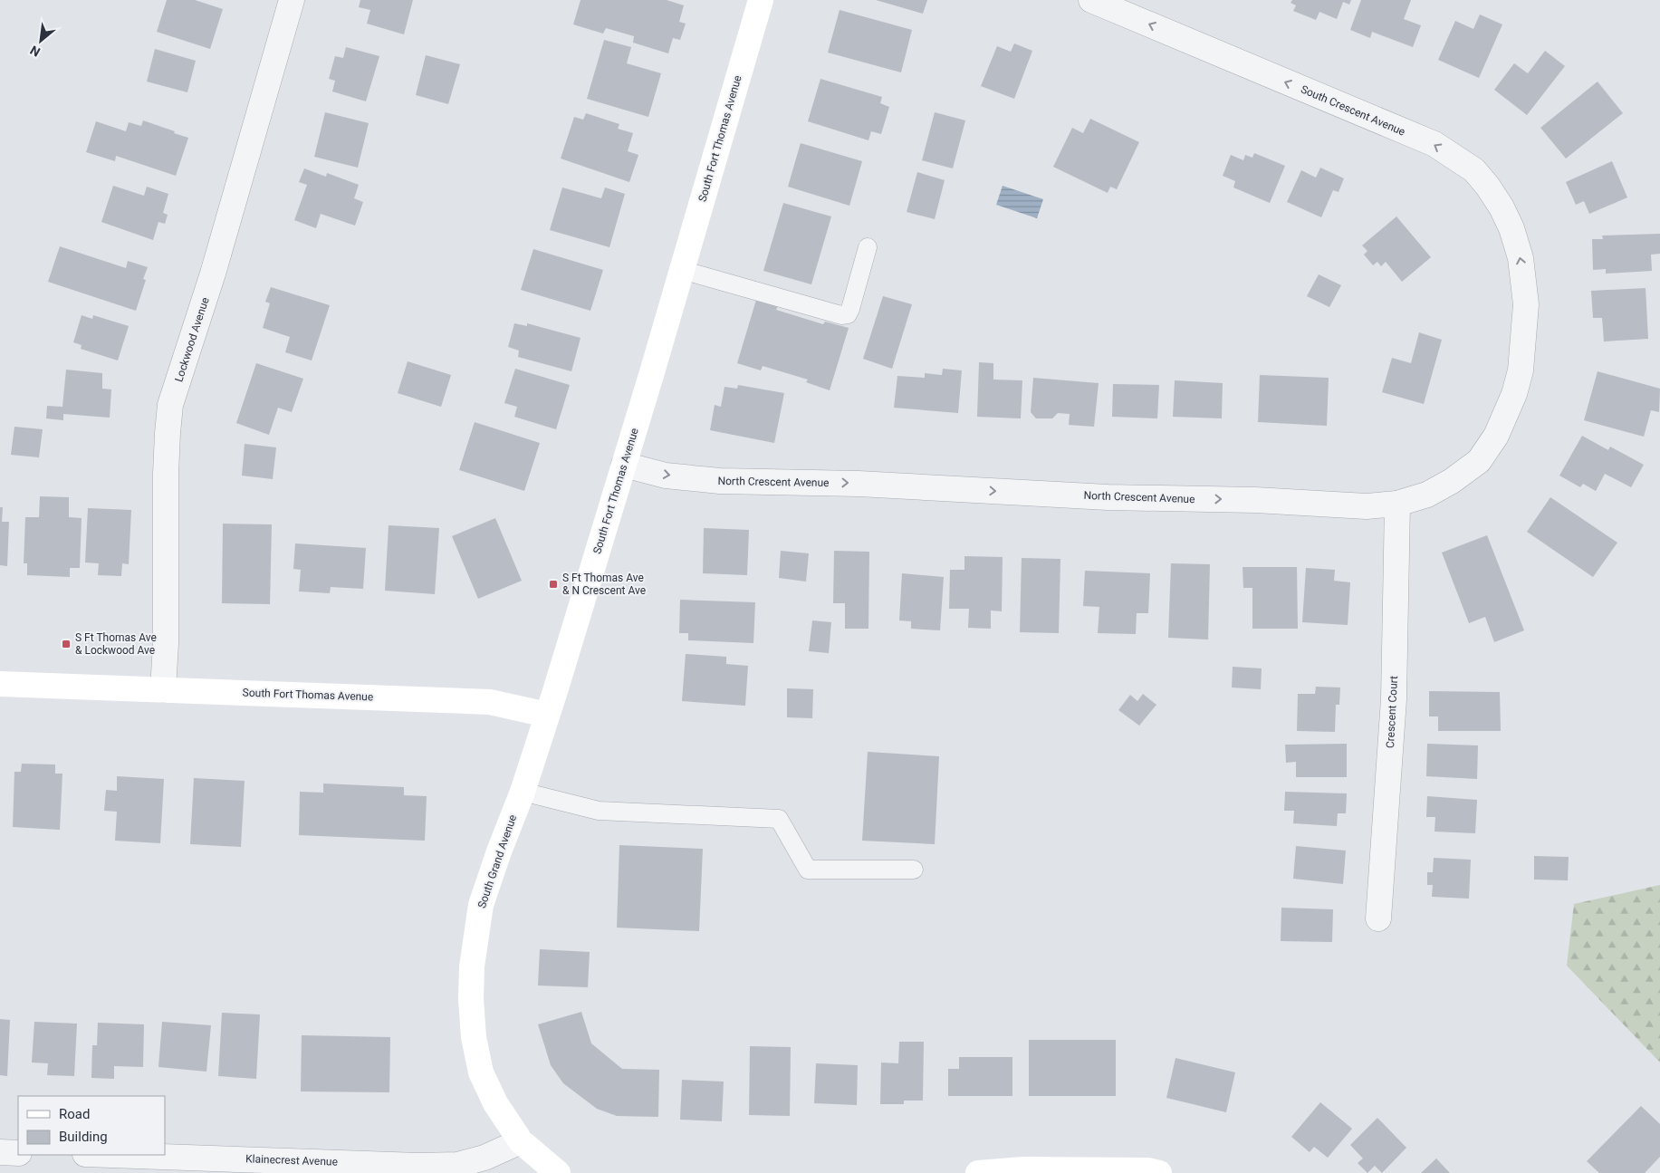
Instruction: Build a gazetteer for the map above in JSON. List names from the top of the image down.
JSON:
{
  "streets": {
    "main road": ["South Fort Thomas Avenue", "South Grand Avenue"],
    "street": [
      "South Crescent Avenue",
      "Lockwood Avenue",
      "North Crescent Avenue",
      "Crescent Court",
      "Klainecrest Avenue"
    ]
  },
  "crossings": [
    ["South Crescent Avenue", "North Crescent Avenue"],
    ["South Fort Thomas Avenue", "Lockwood Avenue"],
    ["South Fort Thomas Avenue", "North Crescent Avenue"],
    ["South Fort Thomas Avenue", "South Grand Avenue"],
    ["North Crescent Avenue", "Crescent Court"],
    ["South Grand Avenue", "Klainecrest Avenue"]
  ],
  "one_way": ["South Crescent Avenue", "North Crescent Avenue"],
  "places": {
    "transit": ["S Ft Thomas Ave & N Crescent Ave", "S Ft Thomas Ave & Lockwood Ave"]
  },
  "legend": ["Road", "Building"],
  "north": "bottom left"
}
